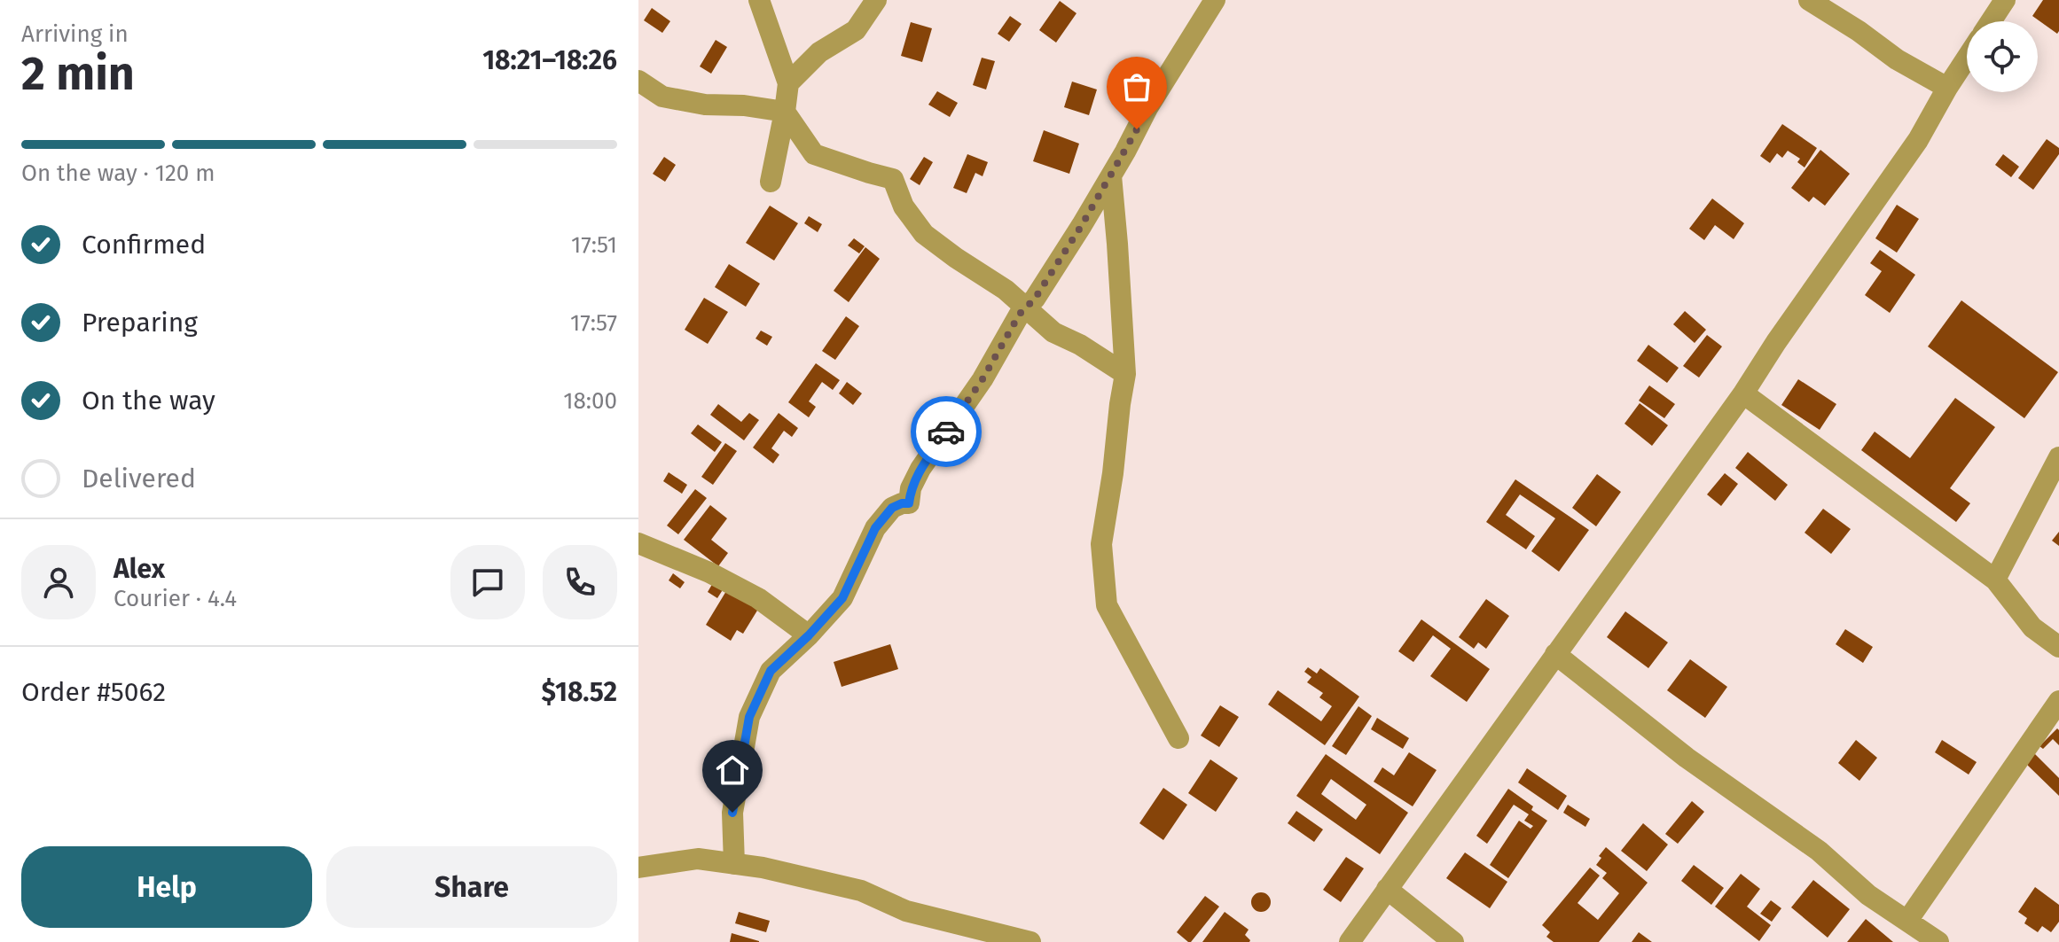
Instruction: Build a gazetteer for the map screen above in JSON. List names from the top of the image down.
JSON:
{
  "page": {
    "heading": ["2 min", "Arriving in", "18:21–18:26"],
    "panel": [
      "Alex",
      "Courier · 4.4",
      "Order #5062",
      "$18.52"
    ],
    "bar": "On the way · 120 m",
    "list": [
      ["Confirmed", "17:51"],
      ["Preparing", "17:57"],
      ["On the way", "18:00"],
      "Delivered"
    ],
    "buttons": ["Help", "Share"]
  }
}
